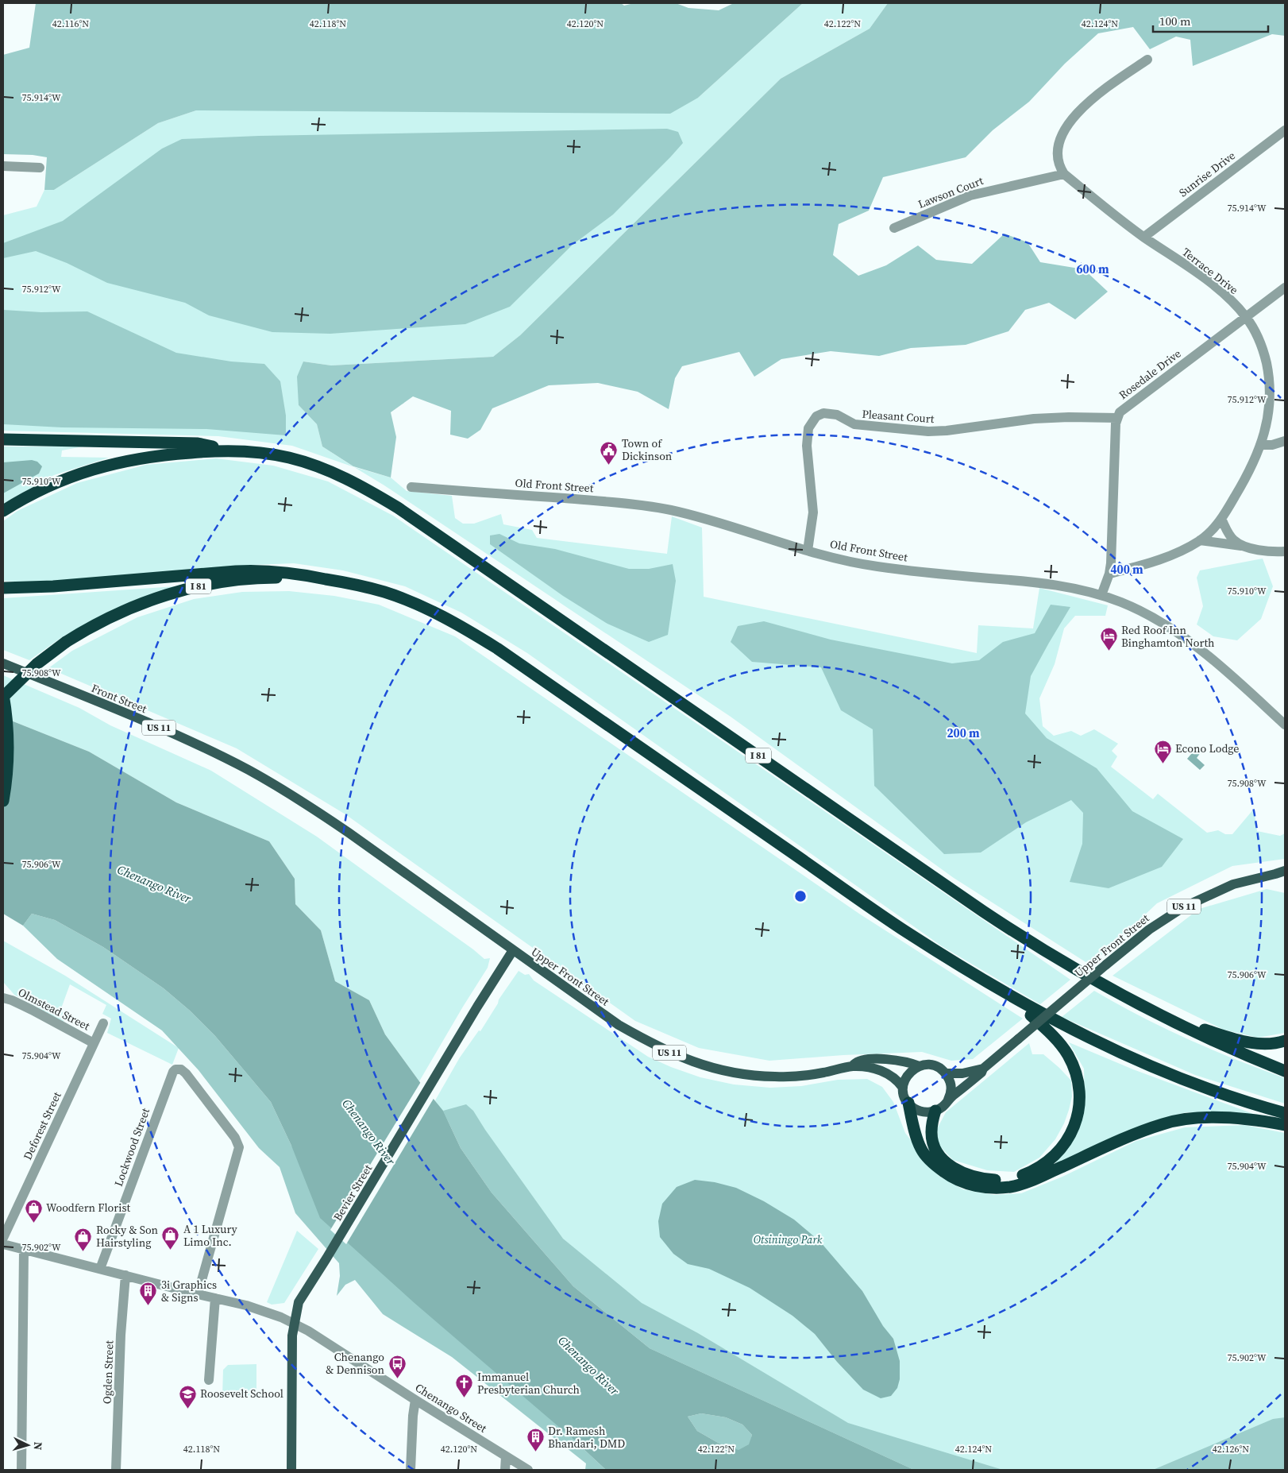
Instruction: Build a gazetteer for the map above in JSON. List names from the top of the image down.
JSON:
{
  "streets": {
    "highway": ["I 81"],
    "main road": [
      "Front Street",
      "US 11",
      "Upper Front Street",
      "Bevier Street"
    ],
    "street": [
      "Sunrise Drive",
      "Lawson Court",
      "Terrace Drive",
      "Rosedale Drive",
      "Pleasant Court",
      "Old Front Street",
      "Olmstead Street",
      "Deforest Street",
      "Lockwood Street",
      "Ogden Street",
      "Chenango Street"
    ]
  },
  "crossings": [
    ["Sunrise Drive", "Terrace Drive"],
    ["Lawson Court", "Terrace Drive"],
    ["Terrace Drive", "Rosedale Drive"],
    ["Rosedale Drive", "Pleasant Court"],
    ["Pleasant Court", "Old Front Street"],
    ["Front Street", "Upper Front Street"],
    ["Upper Front Street", "Bevier Street"],
    ["Olmstead Street", "Deforest Street"],
    ["Lockwood Street", "Chenango Street"],
    ["Bevier Street", "Chenango Street"],
    ["Ogden Street", "Chenango Street"]
  ],
  "water": ["Chenango River"],
  "parks": ["Otsiningo Park"],
  "places": {
    "public building": ["Town of Dickinson"],
    "hotel": ["Red Roof Inn Binghamton North", "Econo Lodge"],
    "shop": ["Woodfern Florist", "A 1 Luxury Limo Inc.", "Rocky & Son Hairstyling"],
    "building": ["3i Graphics & Signs", "Dr. Ramesh Bhandari, DMD"],
    "bus stop": ["Chenango & Dennison"],
    "church": ["Immanuel Presbyterian Church"],
    "school or university": ["Roosevelt School"]
  },
  "scale_bar": "100 m",
  "north": "right",
  "coordinates": [
    "42.116°N",
    "42.118°N",
    "42.120°N",
    "42.122°N",
    "42.124°N",
    "75.914°W",
    "75.912°W",
    "75.910°W",
    "75.908°W",
    "75.906°W",
    "75.904°W",
    "75.902°W",
    "42.126°N"
  ],
  "rings": ["600 m", "400 m", "200 m"]
}
